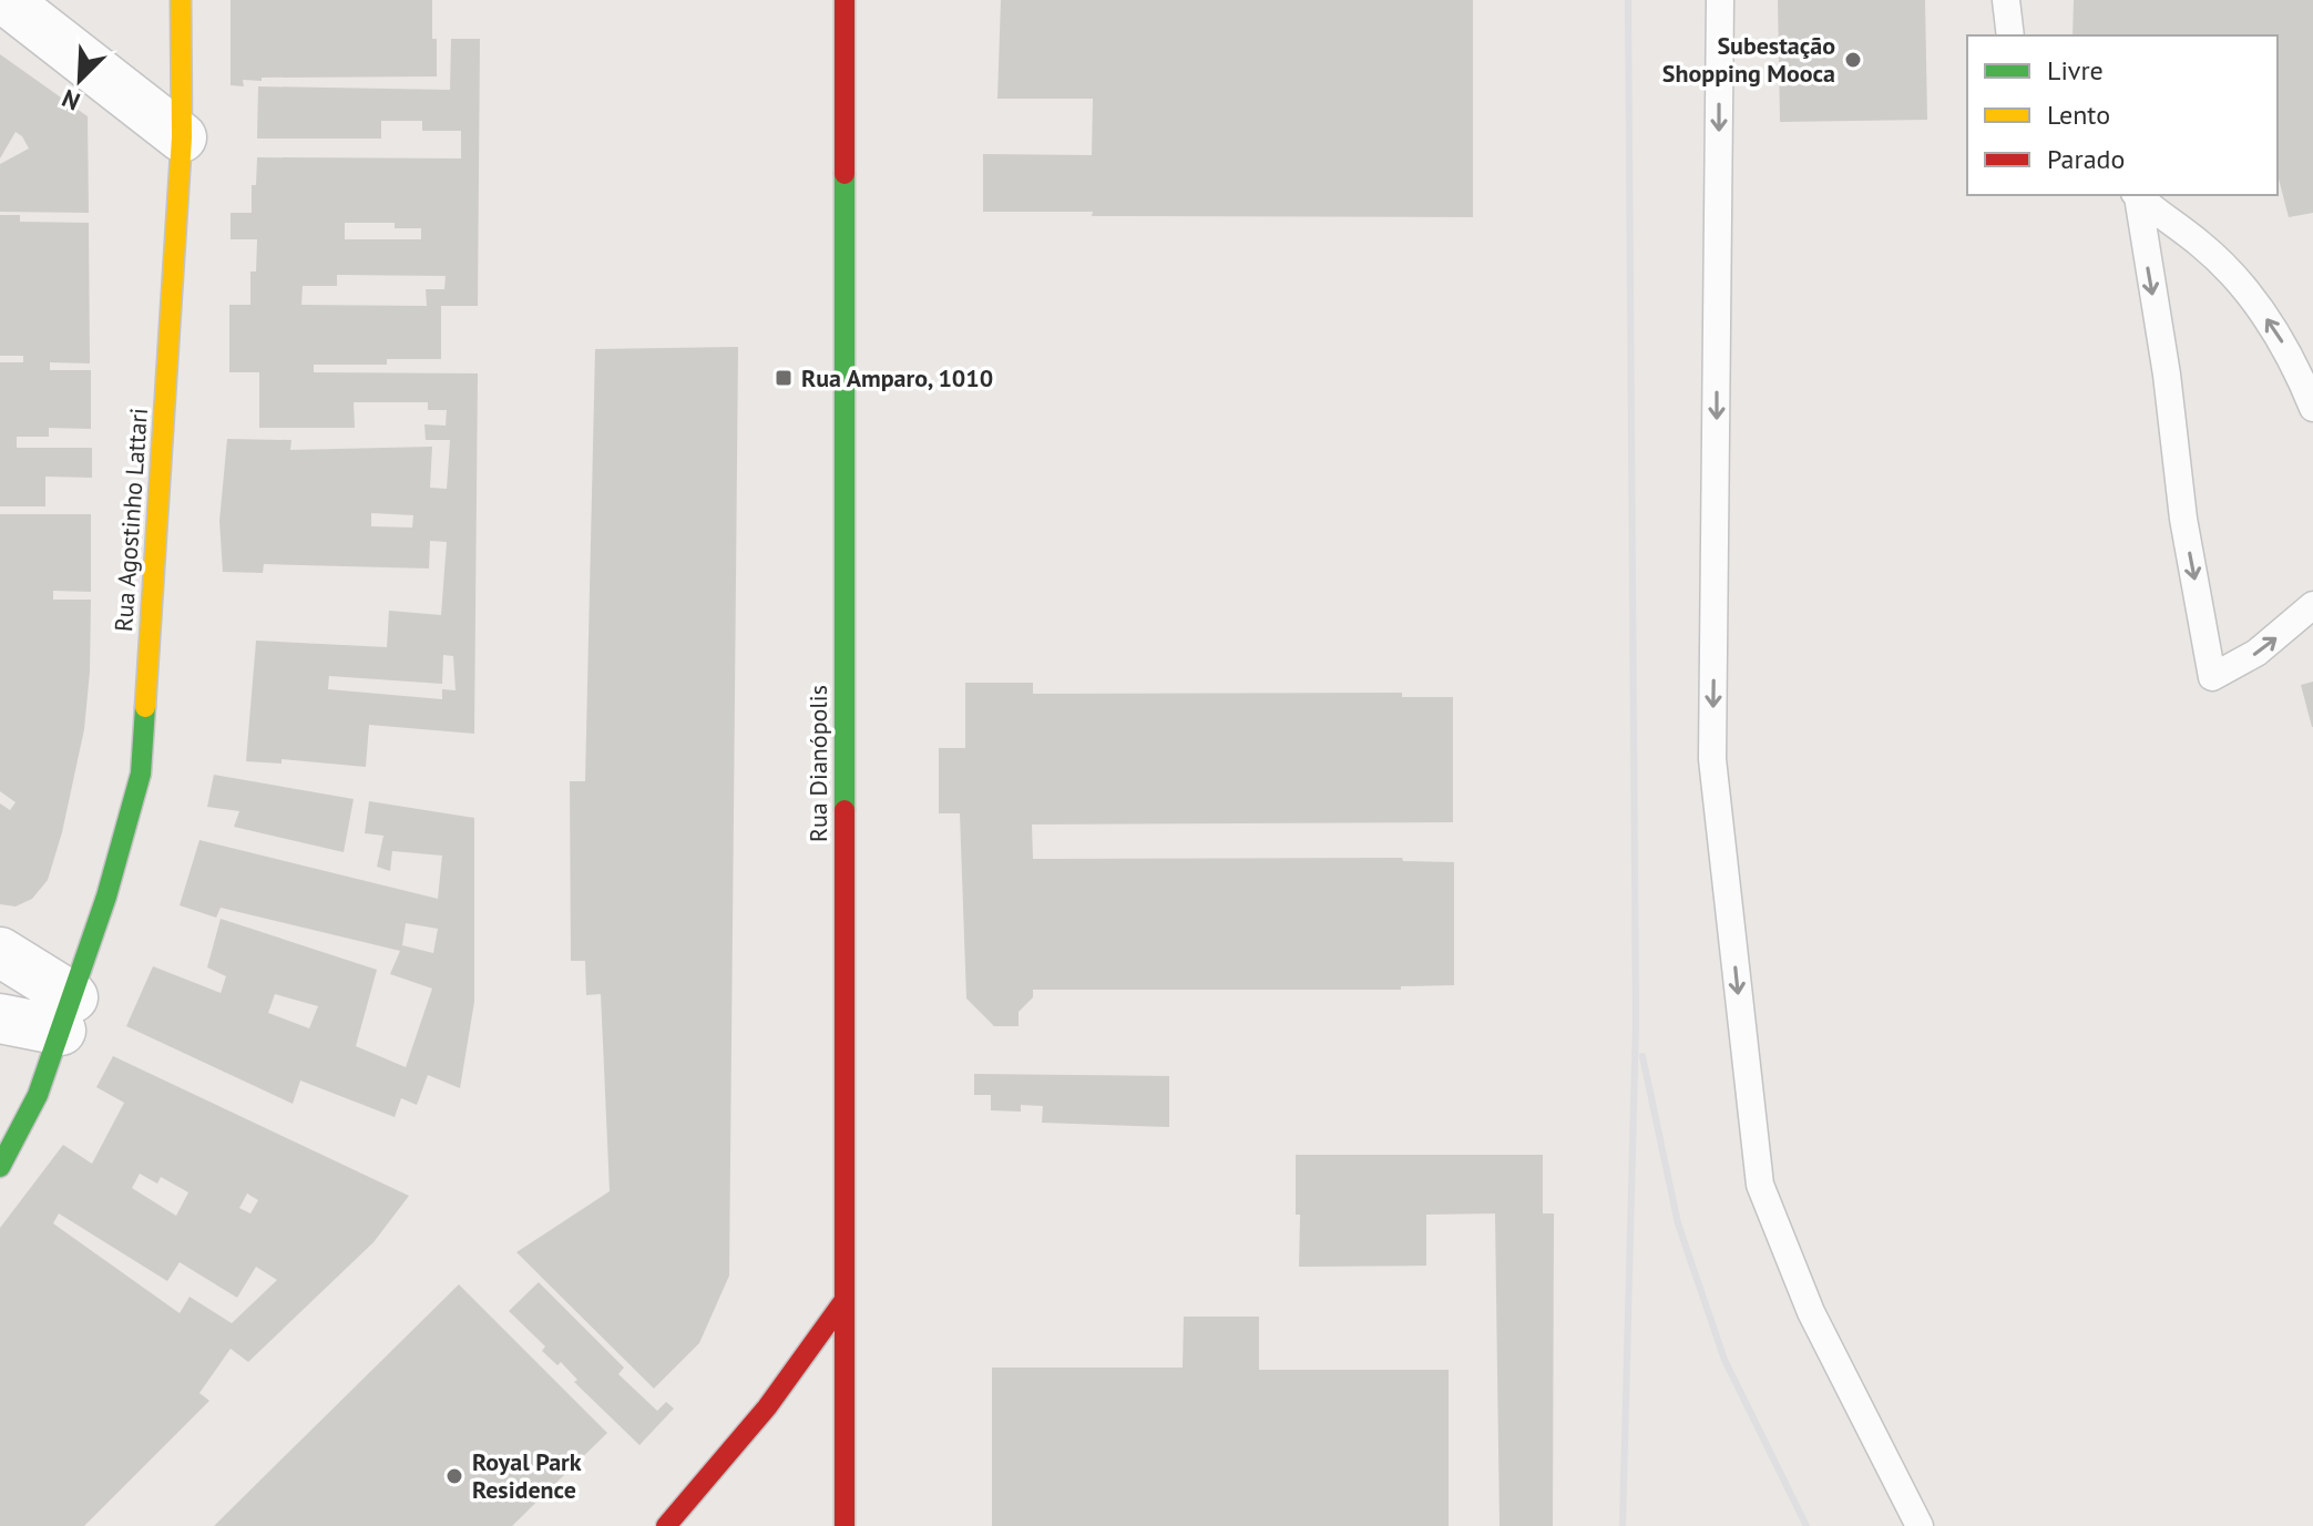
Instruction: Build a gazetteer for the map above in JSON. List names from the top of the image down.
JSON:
{
  "streets": {
    "street": ["Rua Agostinho Lattari", "Rua Dianópolis"]
  },
  "places": {
    "other": ["Subestação Shopping Mooca", "Royal Park Residence"],
    "transit": ["Rua Amparo, 1010"]
  },
  "legend": ["Livre", "Lento", "Parado"],
  "north": "bottom left"
}
